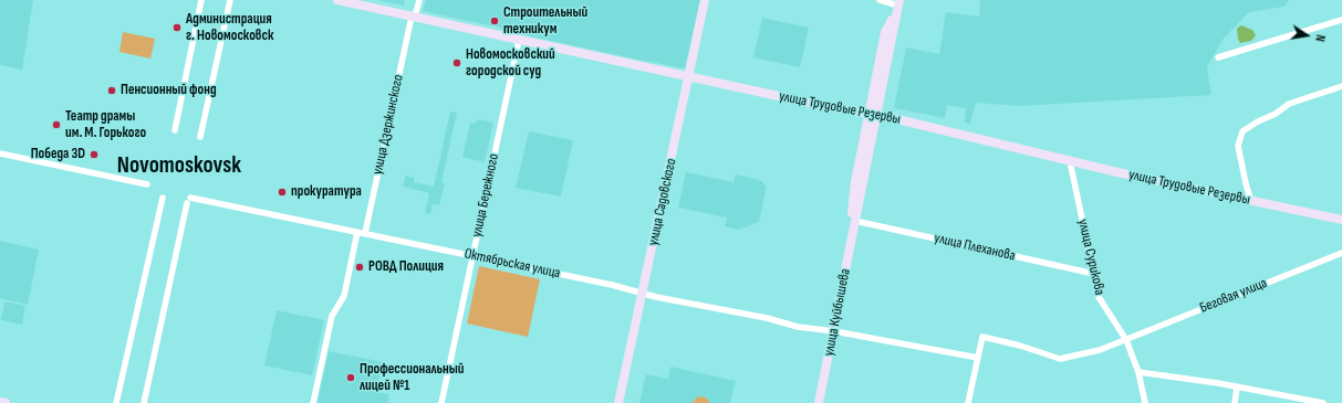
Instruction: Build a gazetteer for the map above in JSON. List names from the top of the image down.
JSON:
{
  "streets": {
    "street": [
      "улица Трудовые Резервы",
      "улица Дзержинского",
      "улица Бережного",
      "улица Садовского",
      "улица Плеханова",
      "улица Сурикова",
      "Октябрьская улица",
      "Беговая улица",
      "улица Куйбышева"
    ]
  },
  "crossings": [
    ["улица Трудовые Резервы", "улица Дзержинского"],
    ["улица Трудовые Резервы", "улица Бережного"],
    ["улица Трудовые Резервы", "улица Садовского"],
    ["улица Трудовые Резервы", "улица Сурикова"],
    ["улица Трудовые Резервы", "улица Куйбышева"],
    ["улица Дзержинского", "Октябрьская улица"],
    ["улица Бережного", "Октябрьская улица"],
    ["улица Садовского", "Октябрьская улица"],
    ["улица Плеханова", "улица Сурикова"],
    ["улица Плеханова", "улица Куйбышева"],
    ["улица Сурикова", "Беговая улица"],
    ["Октябрьская улица", "Беговая улица"],
    ["Октябрьская улица", "улица Куйбышева"]
  ],
  "districts": ["Novomoskovsk"],
  "places": [
    "Строительный техникум",
    "Администрация г. Новомосковск",
    "Новомосковский городской суд",
    "Пенсионный фонд",
    "Театр драмы им. М. Горького",
    "Победа 3D",
    "прокуратура",
    "РОВД Полиция",
    "Профессиональный лицей №1"
  ],
  "north": "right"
}
